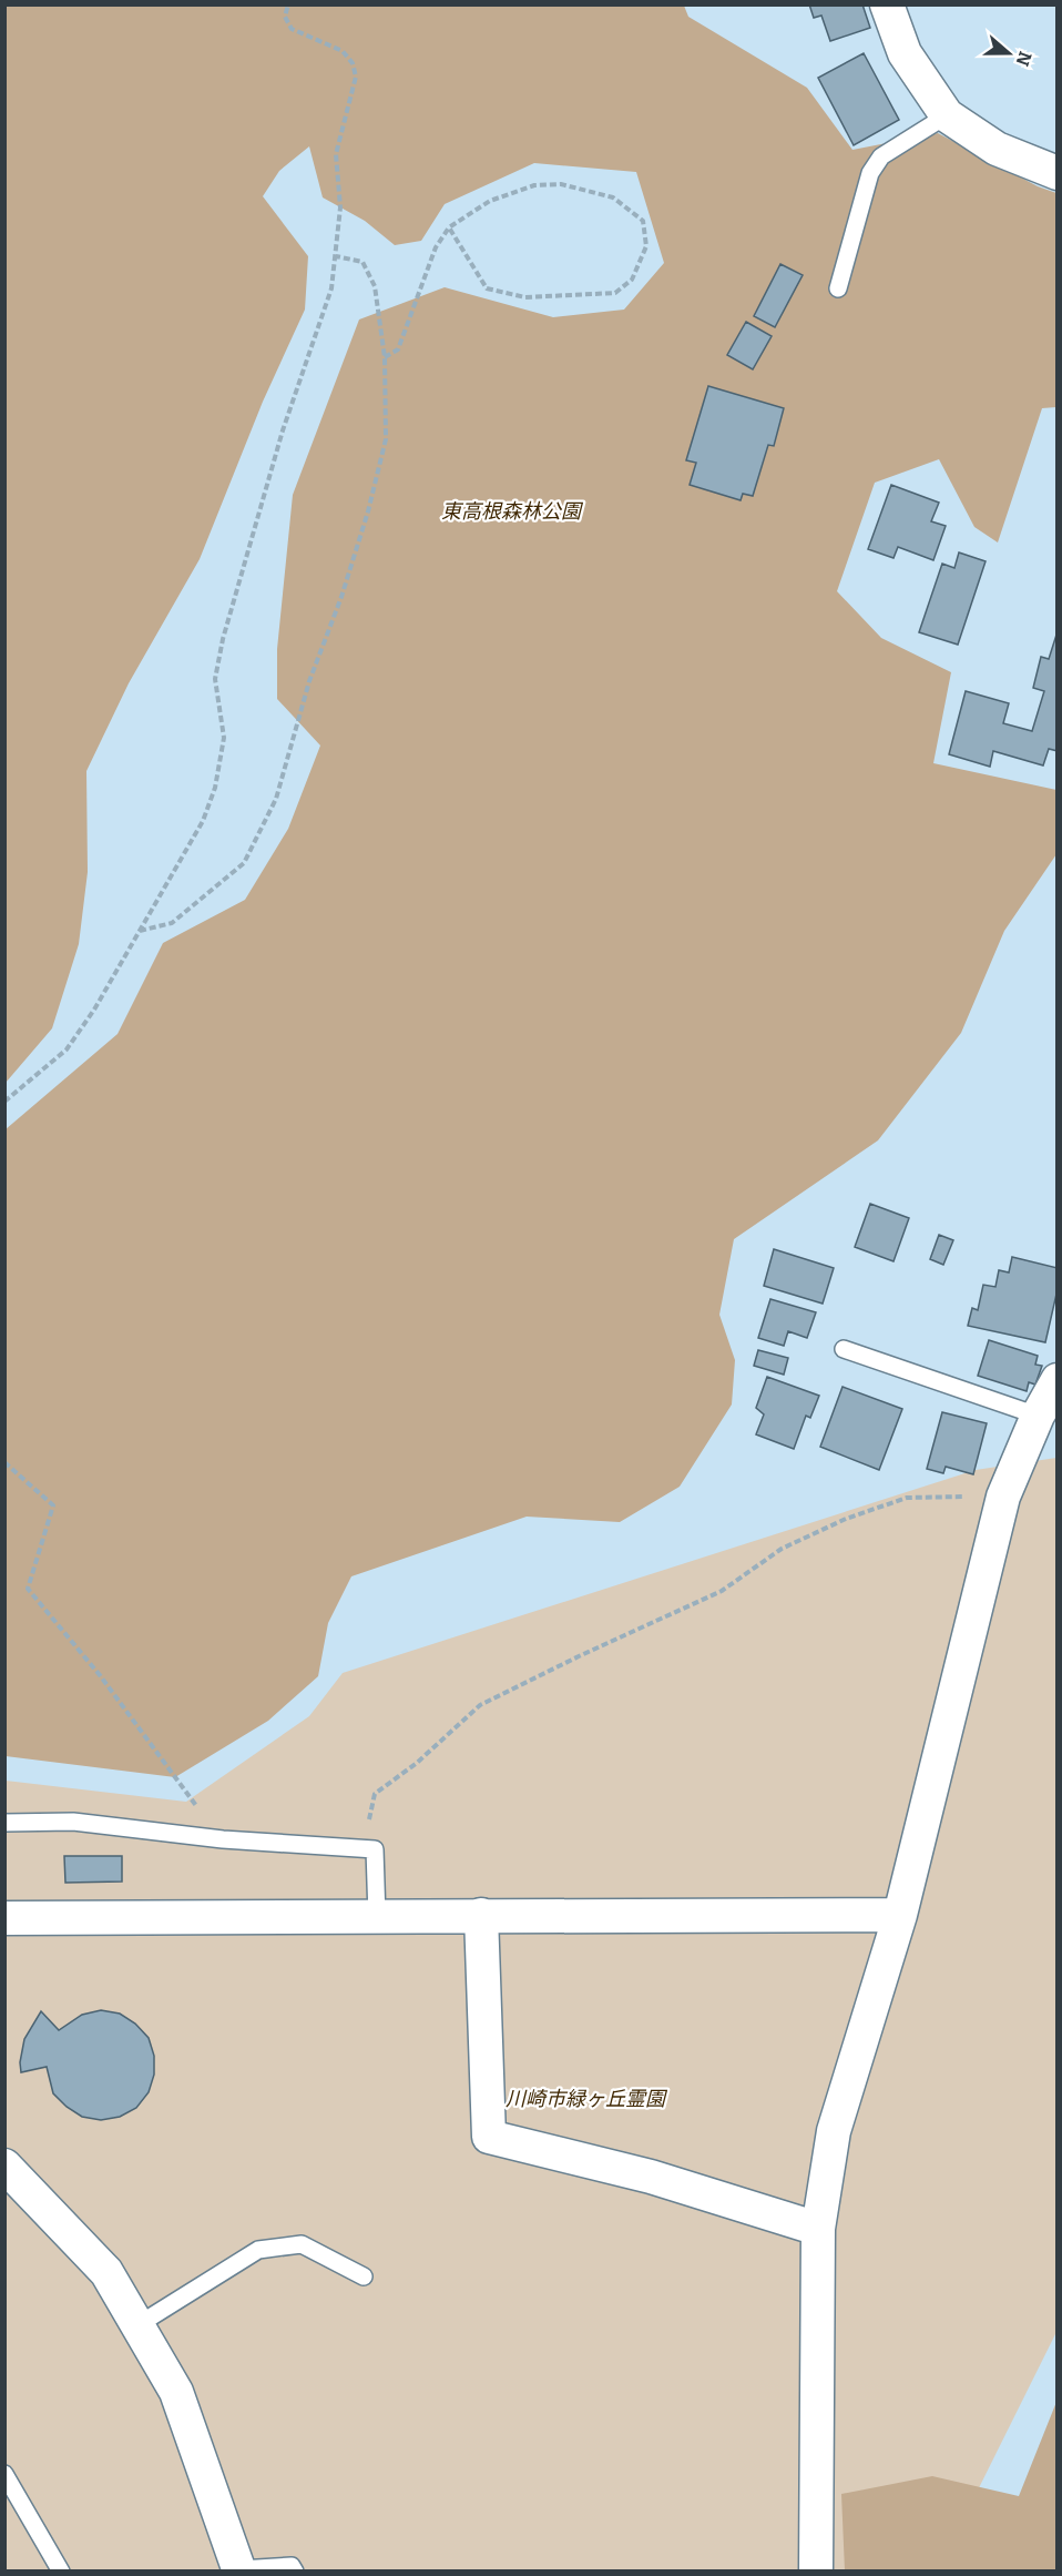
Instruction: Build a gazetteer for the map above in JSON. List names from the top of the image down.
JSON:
{
  "parks": ["東高根森林公園", "川崎市緑ヶ丘霊園"],
  "north": "right"
}
